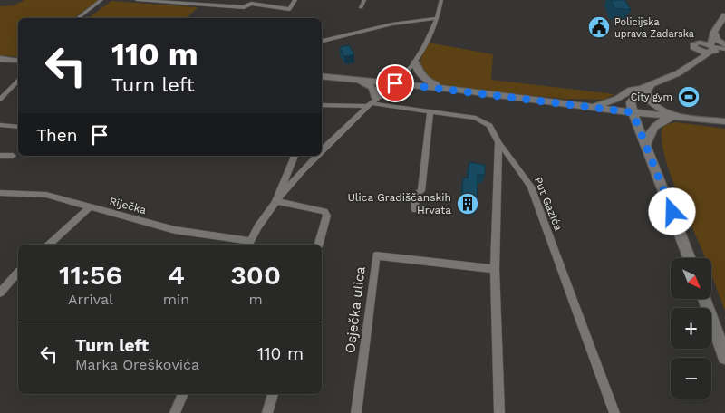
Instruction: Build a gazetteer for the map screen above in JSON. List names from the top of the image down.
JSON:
{
  "streets": {
    "street": ["Put Gazića", "Riječka", "Osječka ulica"]
  },
  "places": {
    "public building": ["Policijska uprava Zadarska"],
    "sports": ["City gym"],
    "building": ["Ulica Gradiščanskih Hrvata"]
  },
  "north": "bottom right",
  "page": {
    "turn": ["110 m", "Turn left"],
    "then": "Then",
    "eta": [
      "11:56",
      "Arrival",
      "4",
      "min",
      "300",
      "m"
    ],
    "map_buttons": ["+", "−"],
    "list": [
      {
        "name": "Turn left",
        "note": "Marka Oreškovića",
        "value": "110 m"
      }
    ]
  }
}
